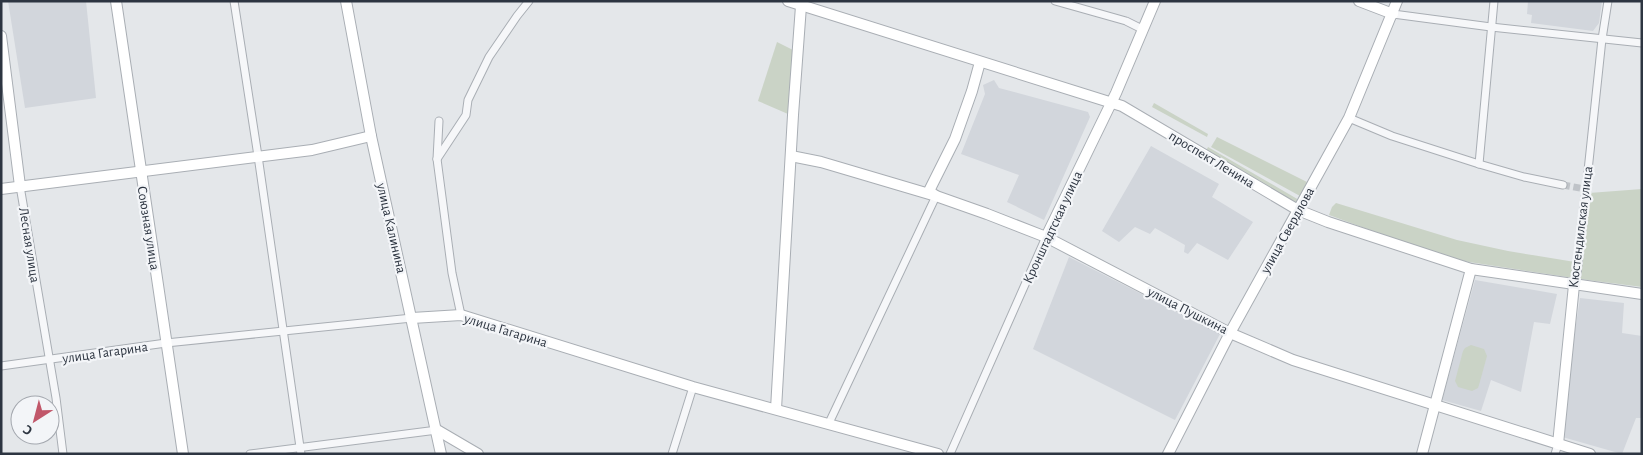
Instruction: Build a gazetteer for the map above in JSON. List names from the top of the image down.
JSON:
{
  "streets": {
    "street": [
      "проспект Ленина",
      "Кронштадтская улица",
      "Кюстендилская улица",
      "Союзная улица",
      "улица Калинина",
      "улица Свердлова",
      "Лесная улица",
      "улица Пушкина",
      "улица Гагарина"
    ]
  },
  "crossings": [
    ["проспект Ленина", "Кронштадтская улица"],
    ["проспект Ленина", "Кюстендилская улица"],
    ["проспект Ленина", "улица Свердлова"],
    ["Кронштадтская улица", "улица Пушкина"],
    ["Кюстендилская улица", "улица Пушкина"],
    ["Союзная улица", "улица Гагарина"],
    ["улица Калинина", "улица Гагарина"],
    ["улица Свердлова", "улица Пушкина"],
    ["Лесная улица", "улица Гагарина"]
  ],
  "north": "bottom left"
}
